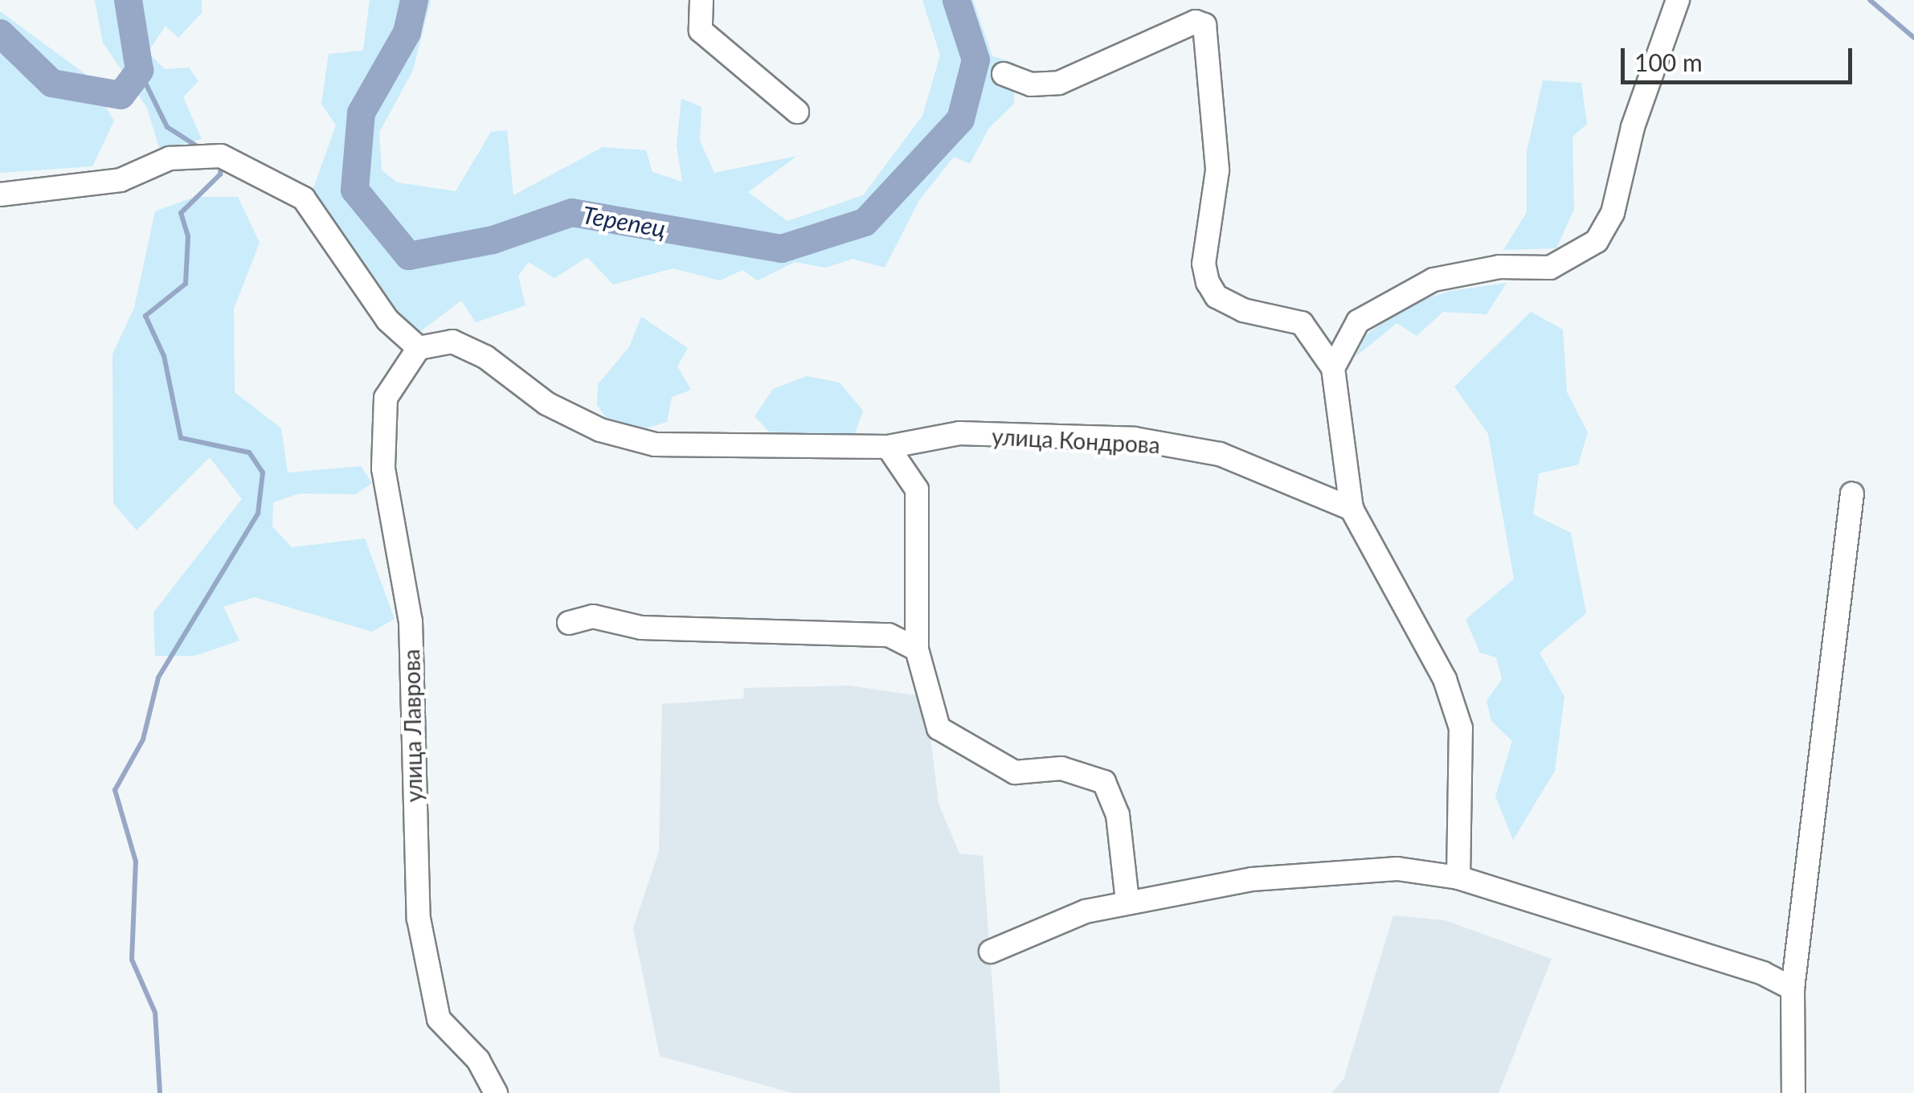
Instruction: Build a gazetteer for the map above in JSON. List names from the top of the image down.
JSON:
{
  "streets": {
    "street": ["улица Кондрова", "улица Лаврова"]
  },
  "crossings": [
    ["улица Кондрова", "улица Лаврова"]
  ],
  "water": ["Терепец"],
  "scale_bar": "100 m"
}
